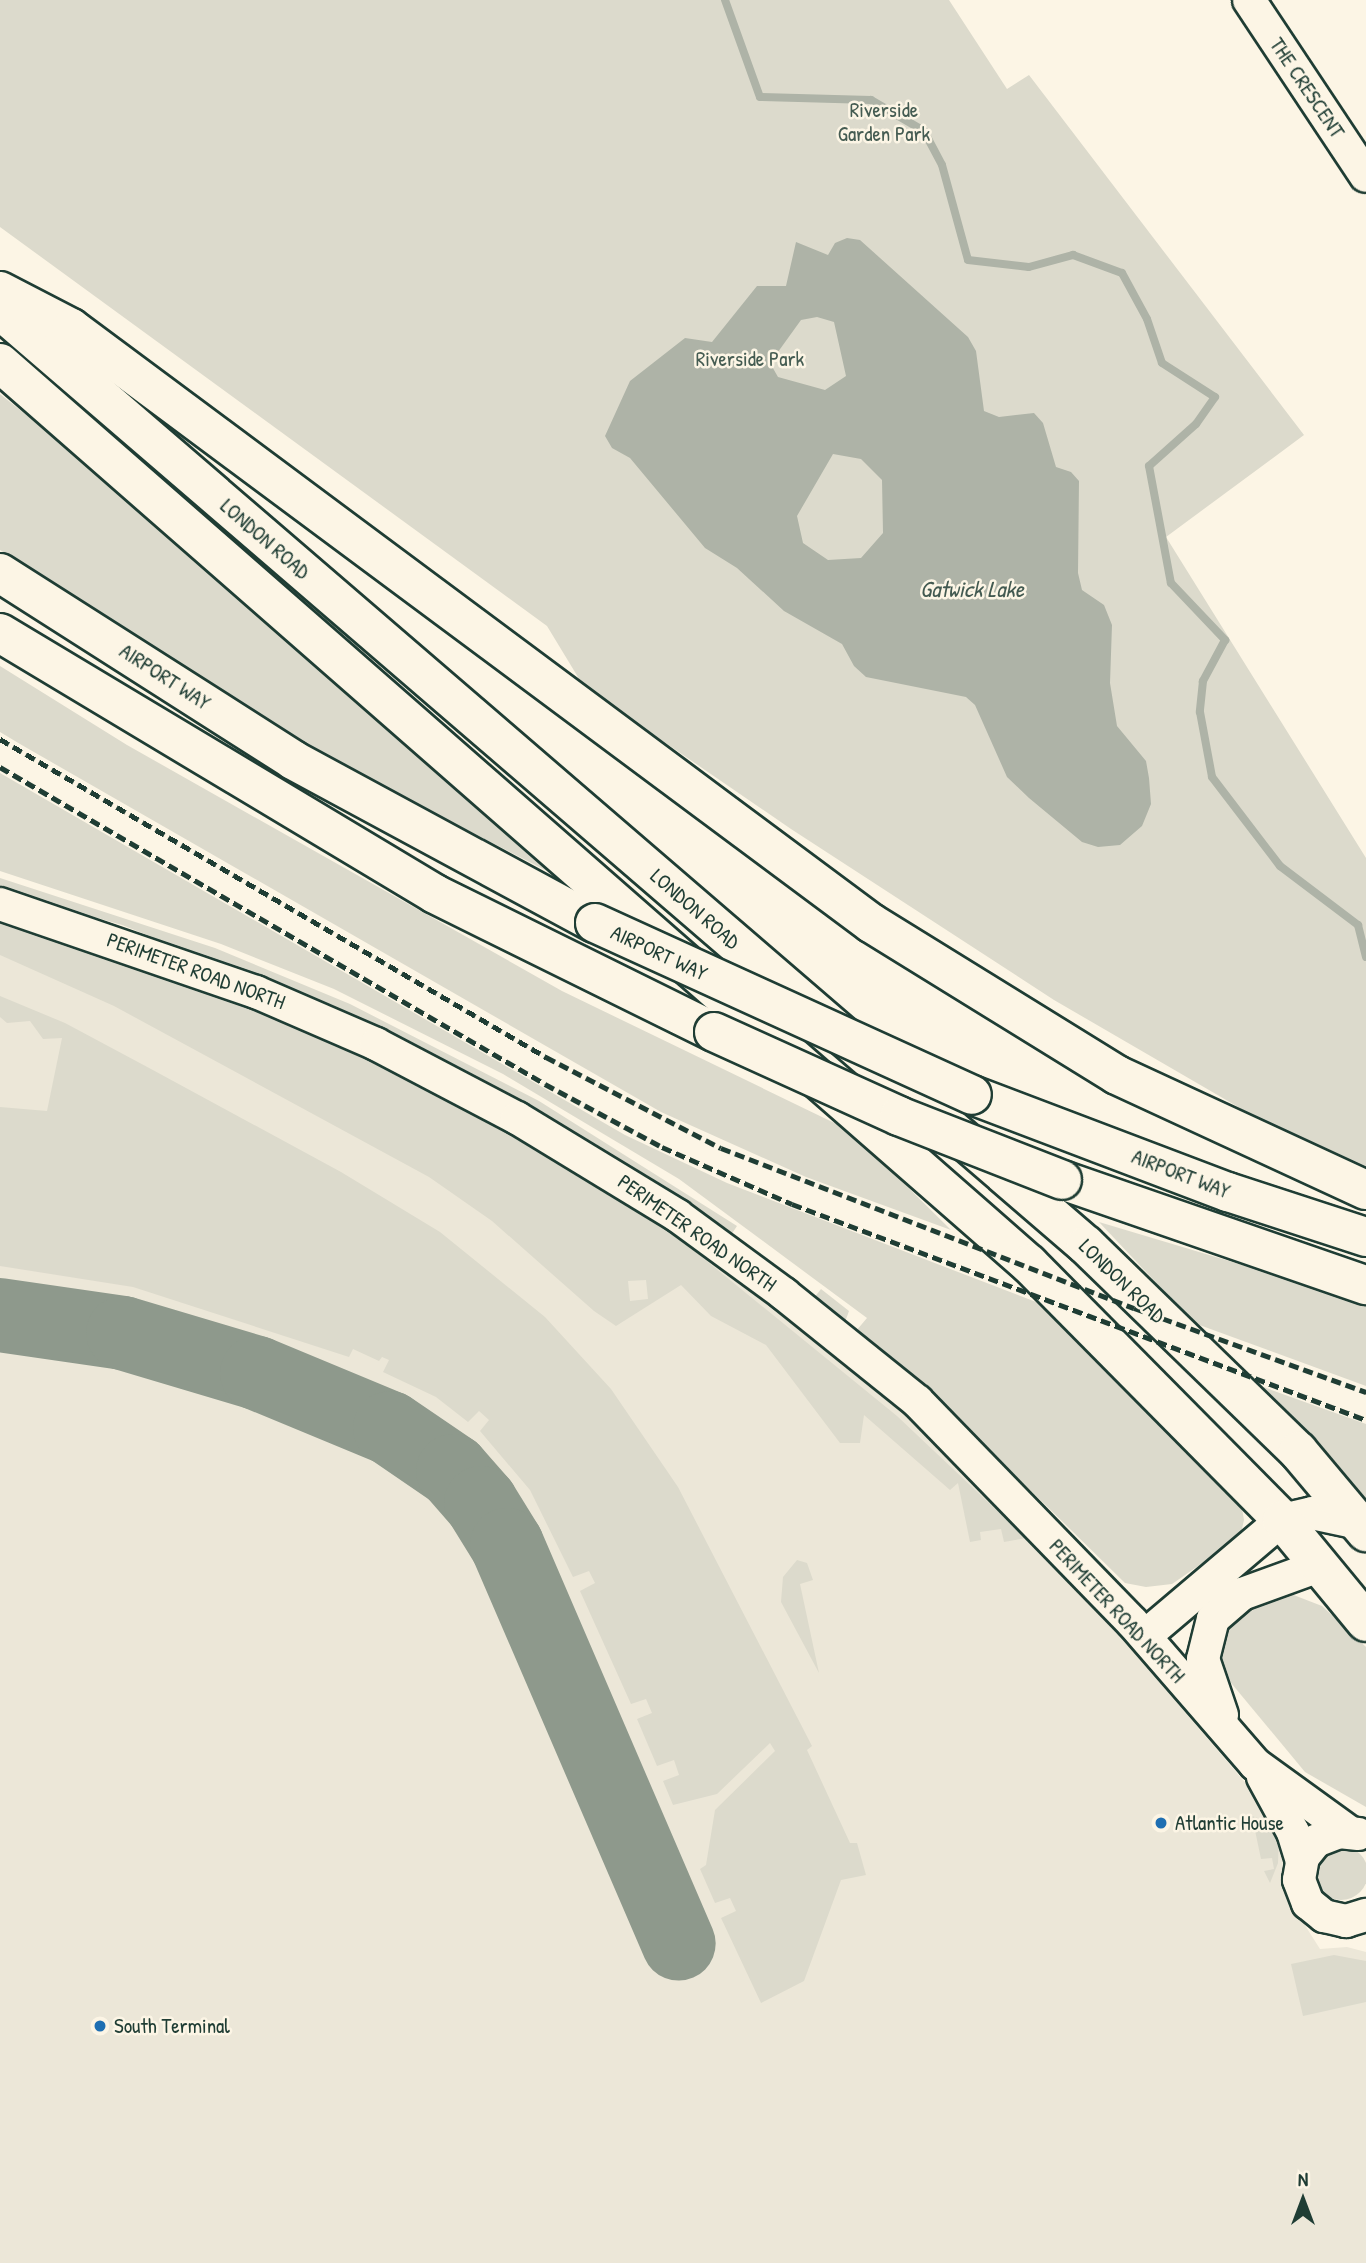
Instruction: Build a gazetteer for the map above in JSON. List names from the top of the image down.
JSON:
{
  "streets": {
    "main road": ["LONDON ROAD", "AIRPORT WAY"],
    "street": ["THE CRESCENT", "PERIMETER ROAD NORTH"]
  },
  "water": ["Gatwick Lake"],
  "parks": ["Riverside Garden Park", "Riverside Park"],
  "places": ["Atlantic House", "South Terminal"],
  "north": "top"
}
